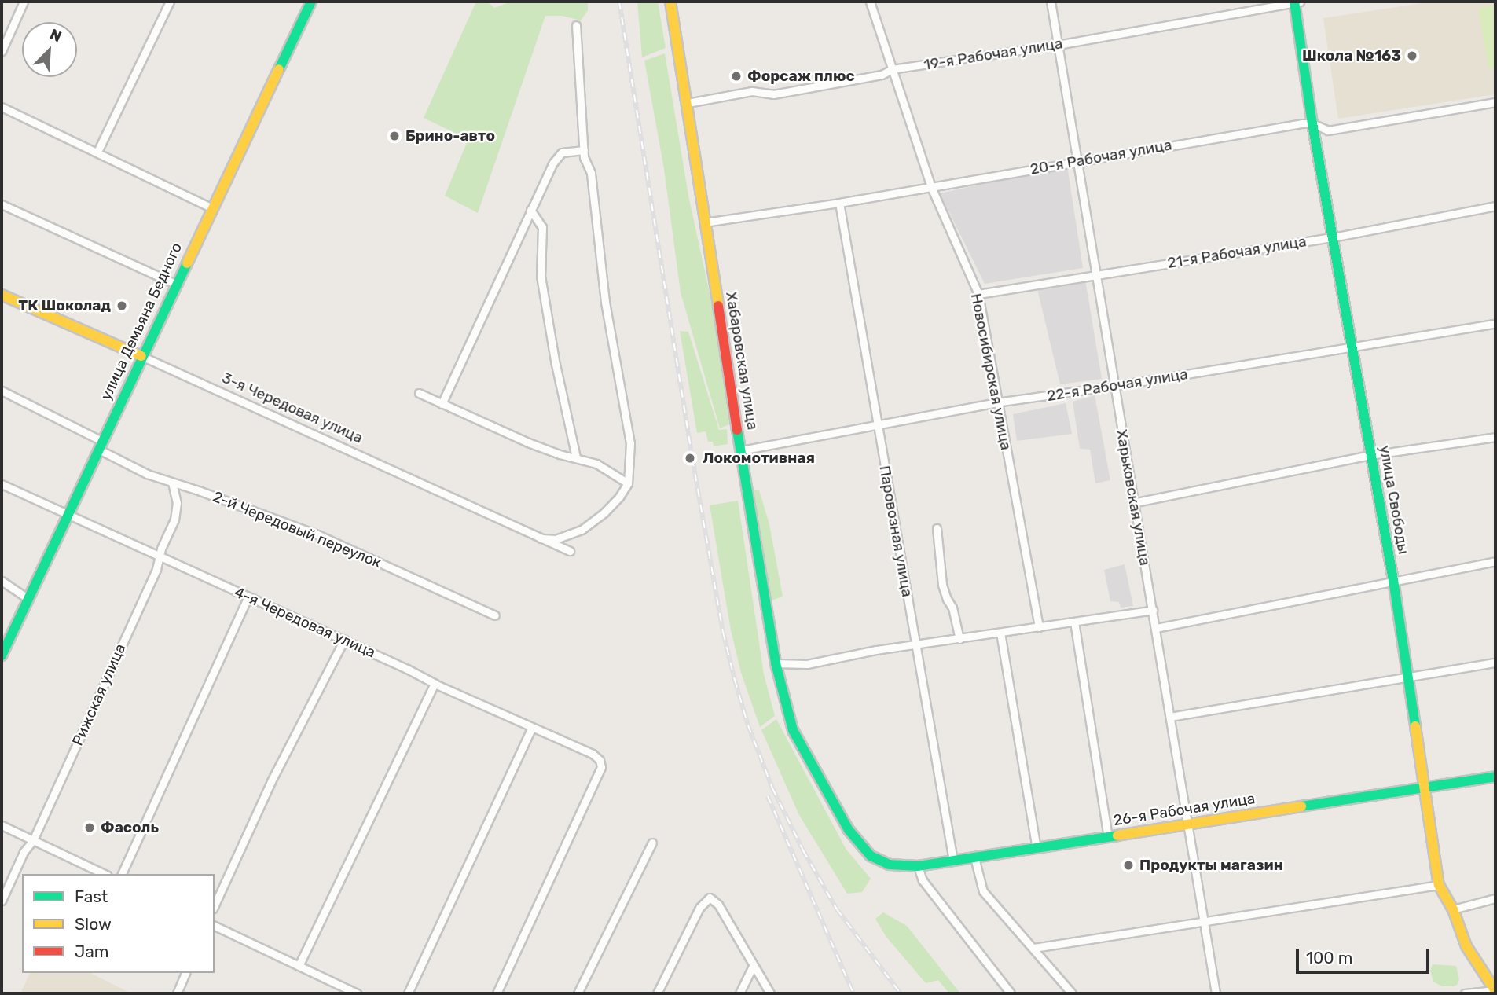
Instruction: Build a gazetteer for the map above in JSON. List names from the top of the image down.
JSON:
{
  "streets": {
    "main road": [
      "улица Демьяна Бедного",
      "Хабаровская улица",
      "3-я Чередовая улица",
      "улица Свободы",
      "26-я Рабочая улица"
    ],
    "street": [
      "19-я Рабочая улица",
      "20-я Рабочая улица",
      "21-я Рабочая улица",
      "Новосибирская улица",
      "22-я Рабочая улица",
      "Харьковская улица",
      "2-й Чередовый переулок",
      "Паровозная улица",
      "4-я Чередовая улица",
      "Рижская улица"
    ]
  },
  "crossings": [
    ["19-я Рабочая улица", "Хабаровская улица"],
    ["19-я Рабочая улица", "Новосибирская улица"],
    ["19-я Рабочая улица", "Харьковская улица"],
    ["19-я Рабочая улица", "улица Свободы"],
    ["20-я Рабочая улица", "Хабаровская улица"],
    ["20-я Рабочая улица", "Новосибирская улица"],
    ["20-я Рабочая улица", "Харьковская улица"],
    ["20-я Рабочая улица", "улица Свободы"],
    ["20-я Рабочая улица", "Паровозная улица"],
    ["21-я Рабочая улица", "Новосибирская улица"],
    ["21-я Рабочая улица", "Харьковская улица"],
    ["21-я Рабочая улица", "улица Свободы"],
    ["улица Демьяна Бедного", "3-я Чередовая улица"],
    ["улица Демьяна Бедного", "2-й Чередовый переулок"],
    ["улица Демьяна Бедного", "4-я Чередовая улица"],
    ["Хабаровская улица", "22-я Рабочая улица"],
    ["Хабаровская улица", "26-я Рабочая улица"],
    ["Новосибирская улица", "22-я Рабочая улица"],
    ["22-я Рабочая улица", "Харьковская улица"],
    ["22-я Рабочая улица", "улица Свободы"],
    ["22-я Рабочая улица", "Паровозная улица"],
    ["Харьковская улица", "26-я Рабочая улица"],
    ["улица Свободы", "26-я Рабочая улица"],
    ["2-й Чередовый переулок", "Рижская улица"],
    ["Паровозная улица", "26-я Рабочая улица"],
    ["4-я Чередовая улица", "Рижская улица"]
  ],
  "places": [
    "Школа №163",
    "Форсаж плюс",
    "Брино-авто",
    "ТК Шоколад",
    "Локомотивная",
    "Фасоль",
    "Продукты магазин"
  ],
  "legend": ["Fast", "Slow", "Jam"],
  "scale_bar": "100 m",
  "north": "top right"
}
